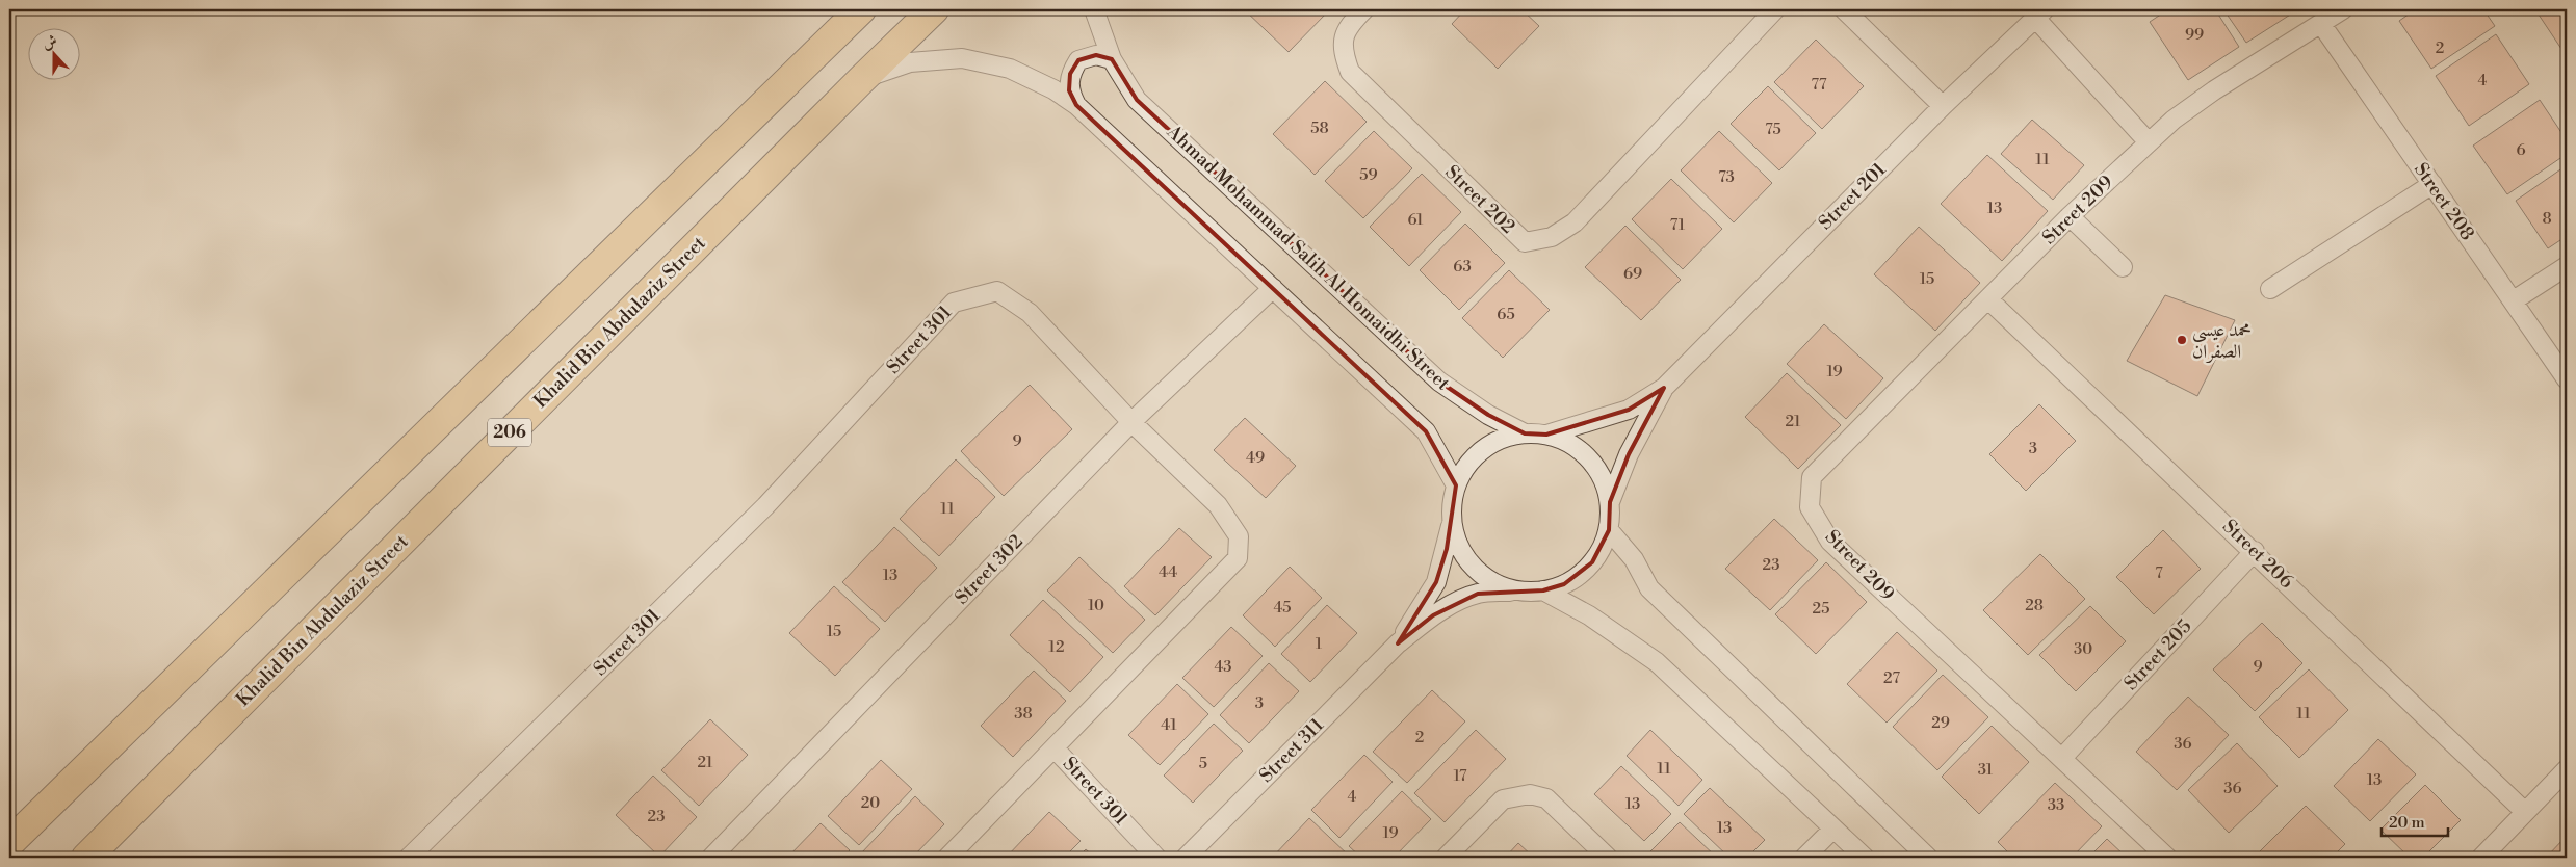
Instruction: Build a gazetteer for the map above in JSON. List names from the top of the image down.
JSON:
{
  "streets": {
    "main road": ["Khalid Bin Abdulaziz Street", "206"],
    "street": [
      "Street 201",
      "Street 202",
      "Street 208",
      "Street 209",
      "Ahmad Mohammad Salih Al Homaidhi Street",
      "Street 301",
      "Street 206",
      "Street 302",
      "Street 205",
      "Street 311"
    ]
  },
  "crossings": [
    ["Street 201", "Ahmad Mohammad Salih Al Homaidhi Street"],
    ["Street 201", "Street 311"],
    ["Street 208", "Street 209"],
    ["Street 209", "Street 206"],
    ["Street 209", "Street 205"],
    ["Ahmad Mohammad Salih Al Homaidhi Street", "Street 311"],
    ["Street 301", "Street 302"],
    ["Street 206", "Street 205"]
  ],
  "places": ["محمد عيسى الصفران"],
  "house_numbers": [
    "99",
    "2",
    "4",
    "77",
    "58",
    "75",
    "6",
    "11",
    "59",
    "73",
    "13",
    "8",
    "61",
    "71",
    "63",
    "69",
    "15",
    "65",
    "19",
    "21",
    "9",
    "3",
    "49",
    "11",
    "23",
    "44",
    "7",
    "13",
    "10",
    "28",
    "45",
    "25",
    "15",
    "1",
    "12",
    "30",
    "43",
    "9",
    "27",
    "3",
    "38",
    "11",
    "29",
    "41",
    "2",
    "36",
    "21",
    "5",
    "11",
    "31",
    "17",
    "13",
    "36",
    "4",
    "20",
    "13",
    "33",
    "23",
    "13",
    "19"
  ],
  "scale_bar": "20 m",
  "north": "top"
}
